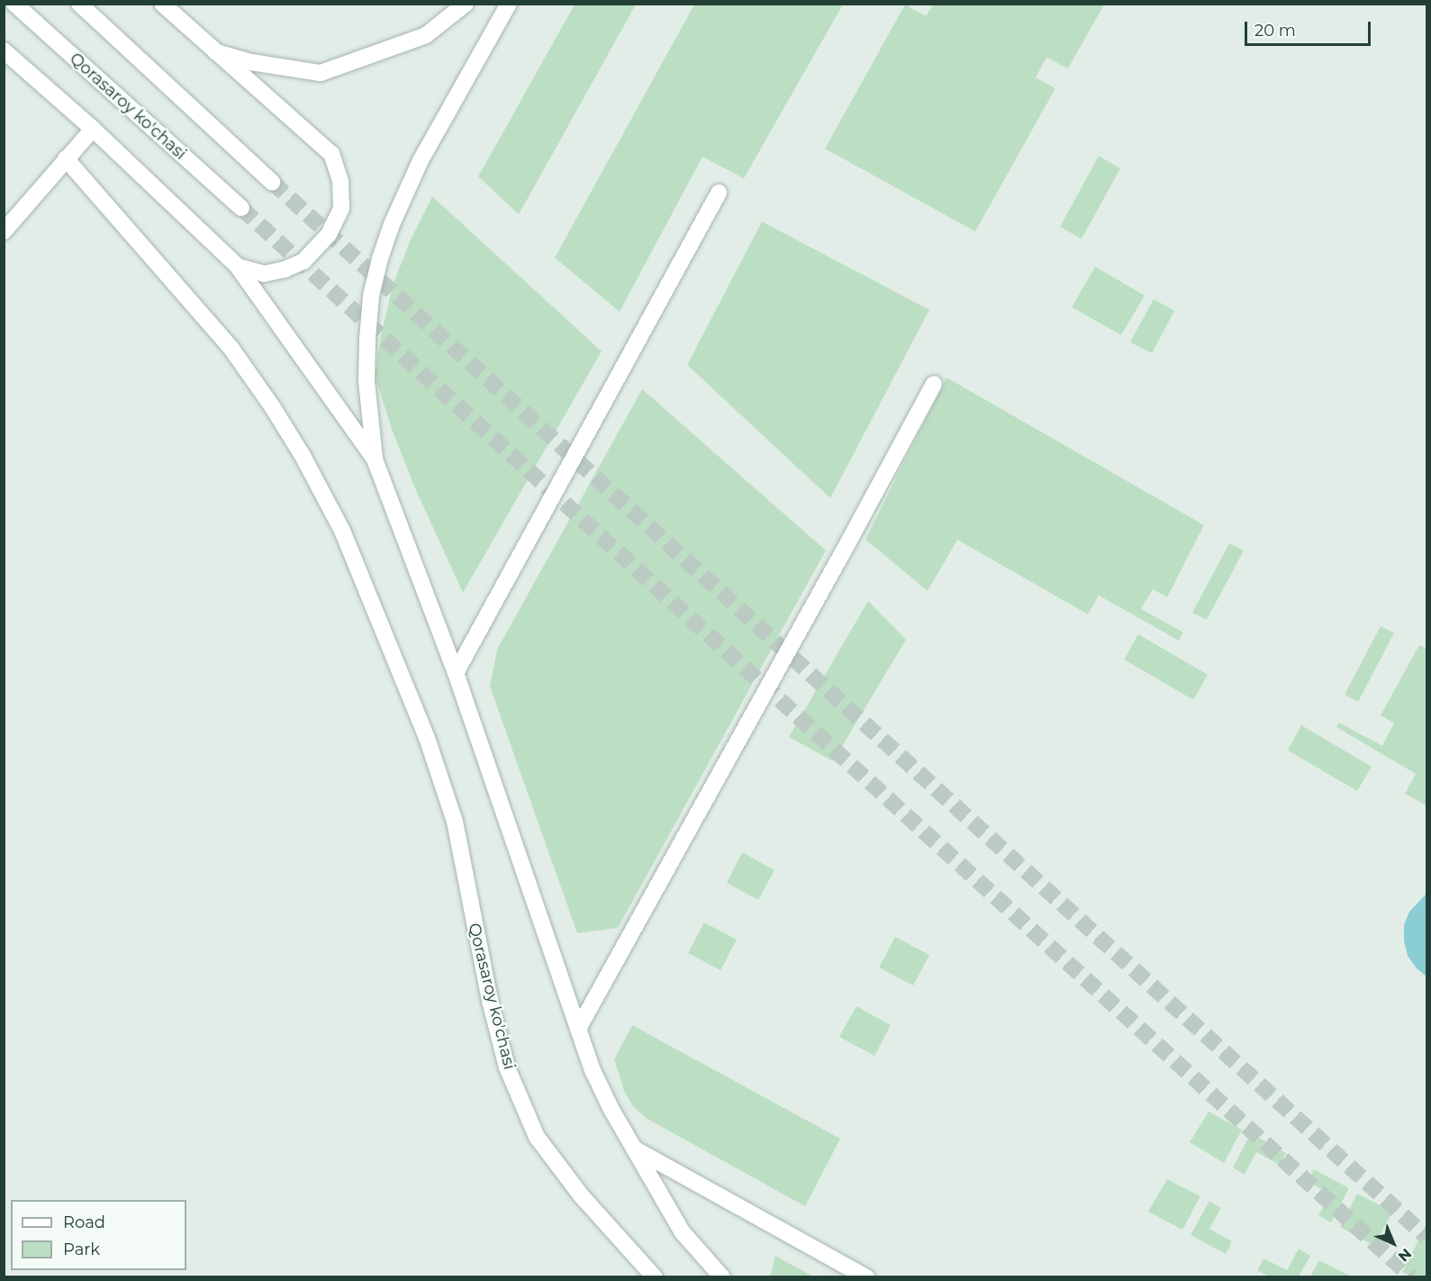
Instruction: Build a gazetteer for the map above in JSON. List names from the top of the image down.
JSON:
{
  "streets": {
    "street": ["Qorasaroy ko'chasi"]
  },
  "legend": ["Road", "Park"],
  "scale_bar": "20 m",
  "north": "bottom right"
}
